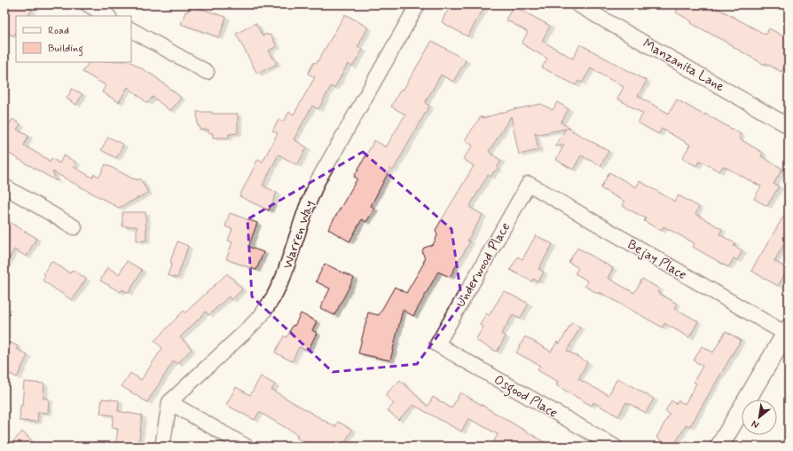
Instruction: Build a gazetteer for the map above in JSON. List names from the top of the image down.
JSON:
{
  "streets": {
    "street": [
      "Manzanita Lane",
      "Warren Way",
      "Bejay Place",
      "Underwood Place",
      "Osgood Place"
    ]
  },
  "crossings": [
    ["Bejay Place", "Underwood Place"],
    ["Underwood Place", "Osgood Place"]
  ],
  "legend": ["Road", "Building"],
  "north": "bottom left"
}
